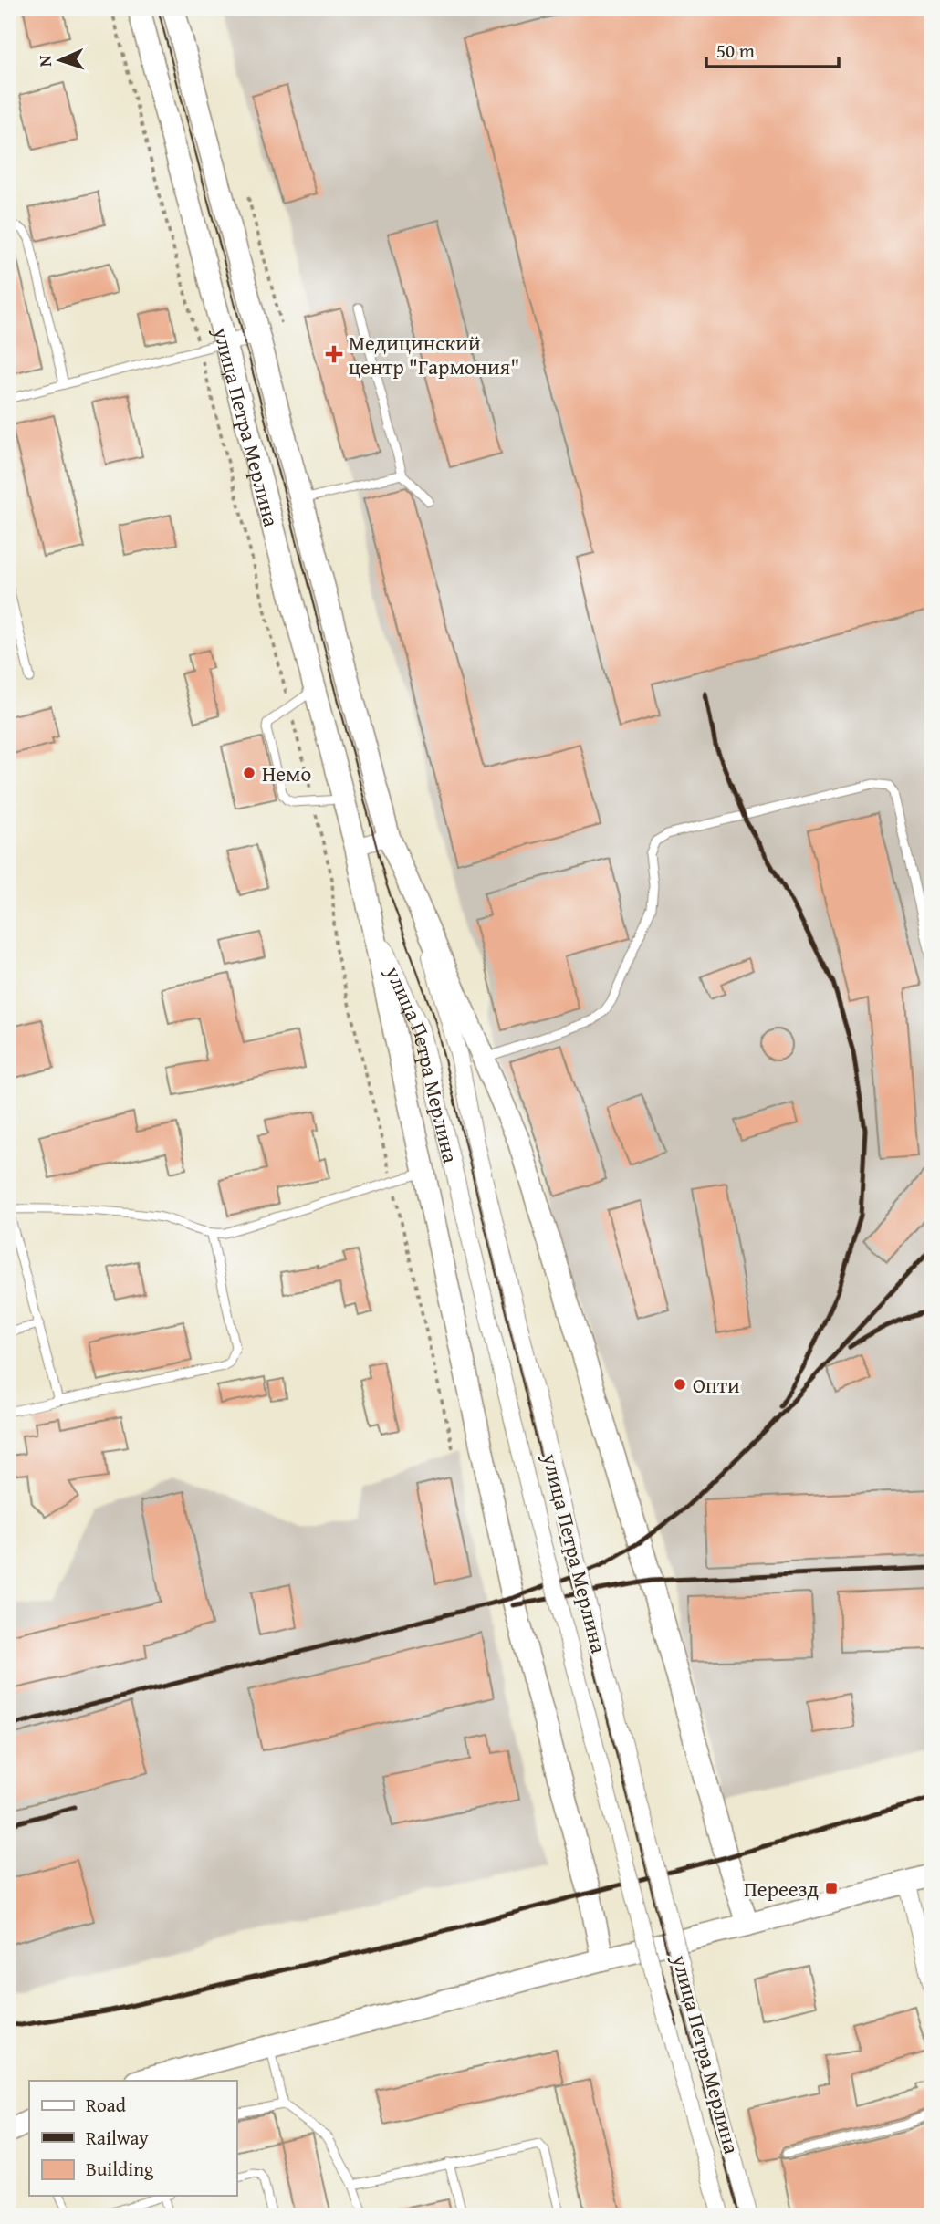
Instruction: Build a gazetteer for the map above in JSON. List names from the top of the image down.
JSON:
{
  "streets": {
    "main road": ["улица Петра Мерлина"]
  },
  "places": {
    "health": ["Медицинский центр \"Гармония\""],
    "other": ["Немо", "Опти"],
    "transit": ["Переезд"]
  },
  "legend": ["Road", "Railway", "Building"],
  "scale_bar": "50 m",
  "north": "left"
}
